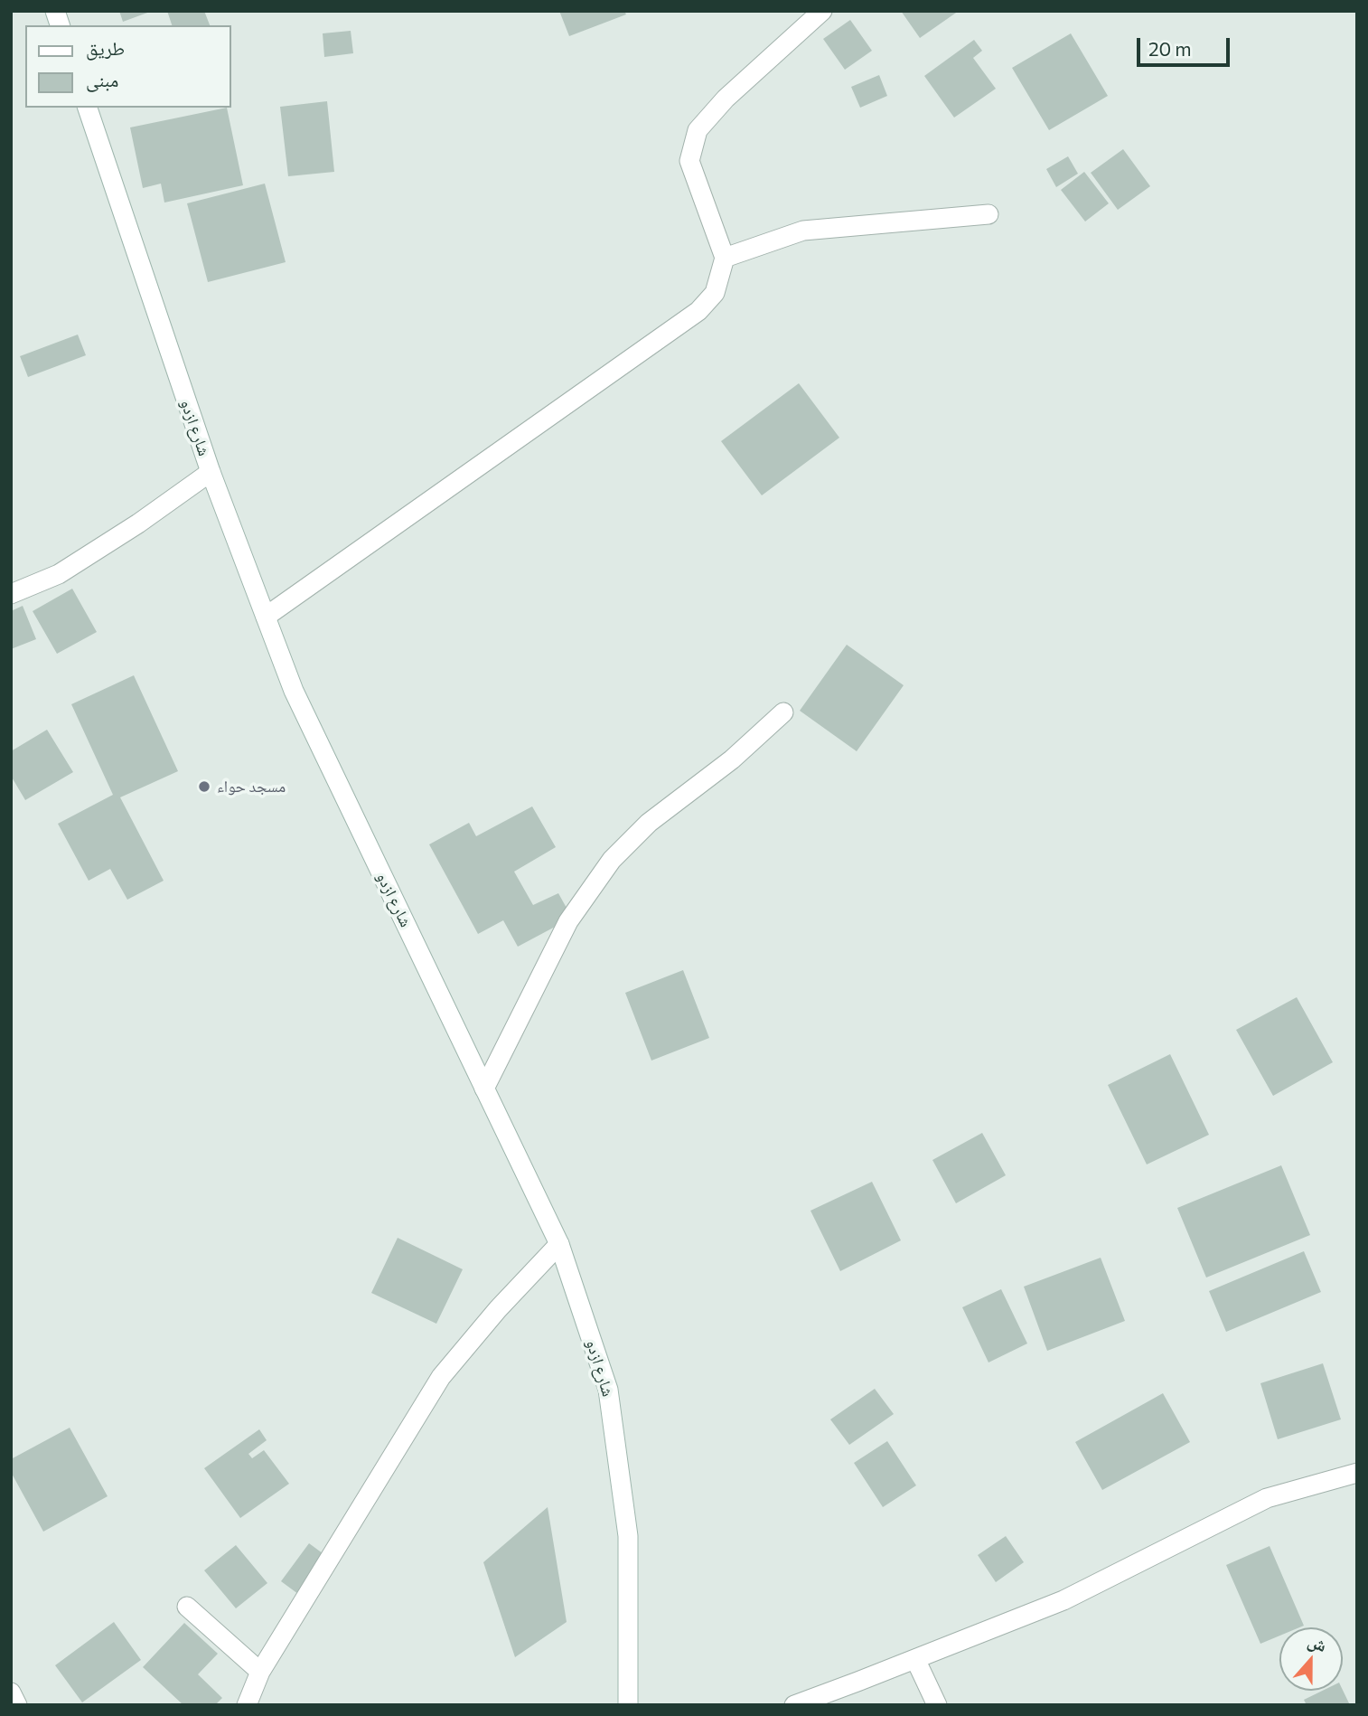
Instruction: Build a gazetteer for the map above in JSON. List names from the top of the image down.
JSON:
{
  "streets": {
    "street": ["شارع ازدو"]
  },
  "places": ["مسجد حواء"],
  "legend": ["طريق", "مبنى"],
  "scale_bar": "20 m",
  "north": "top"
}
